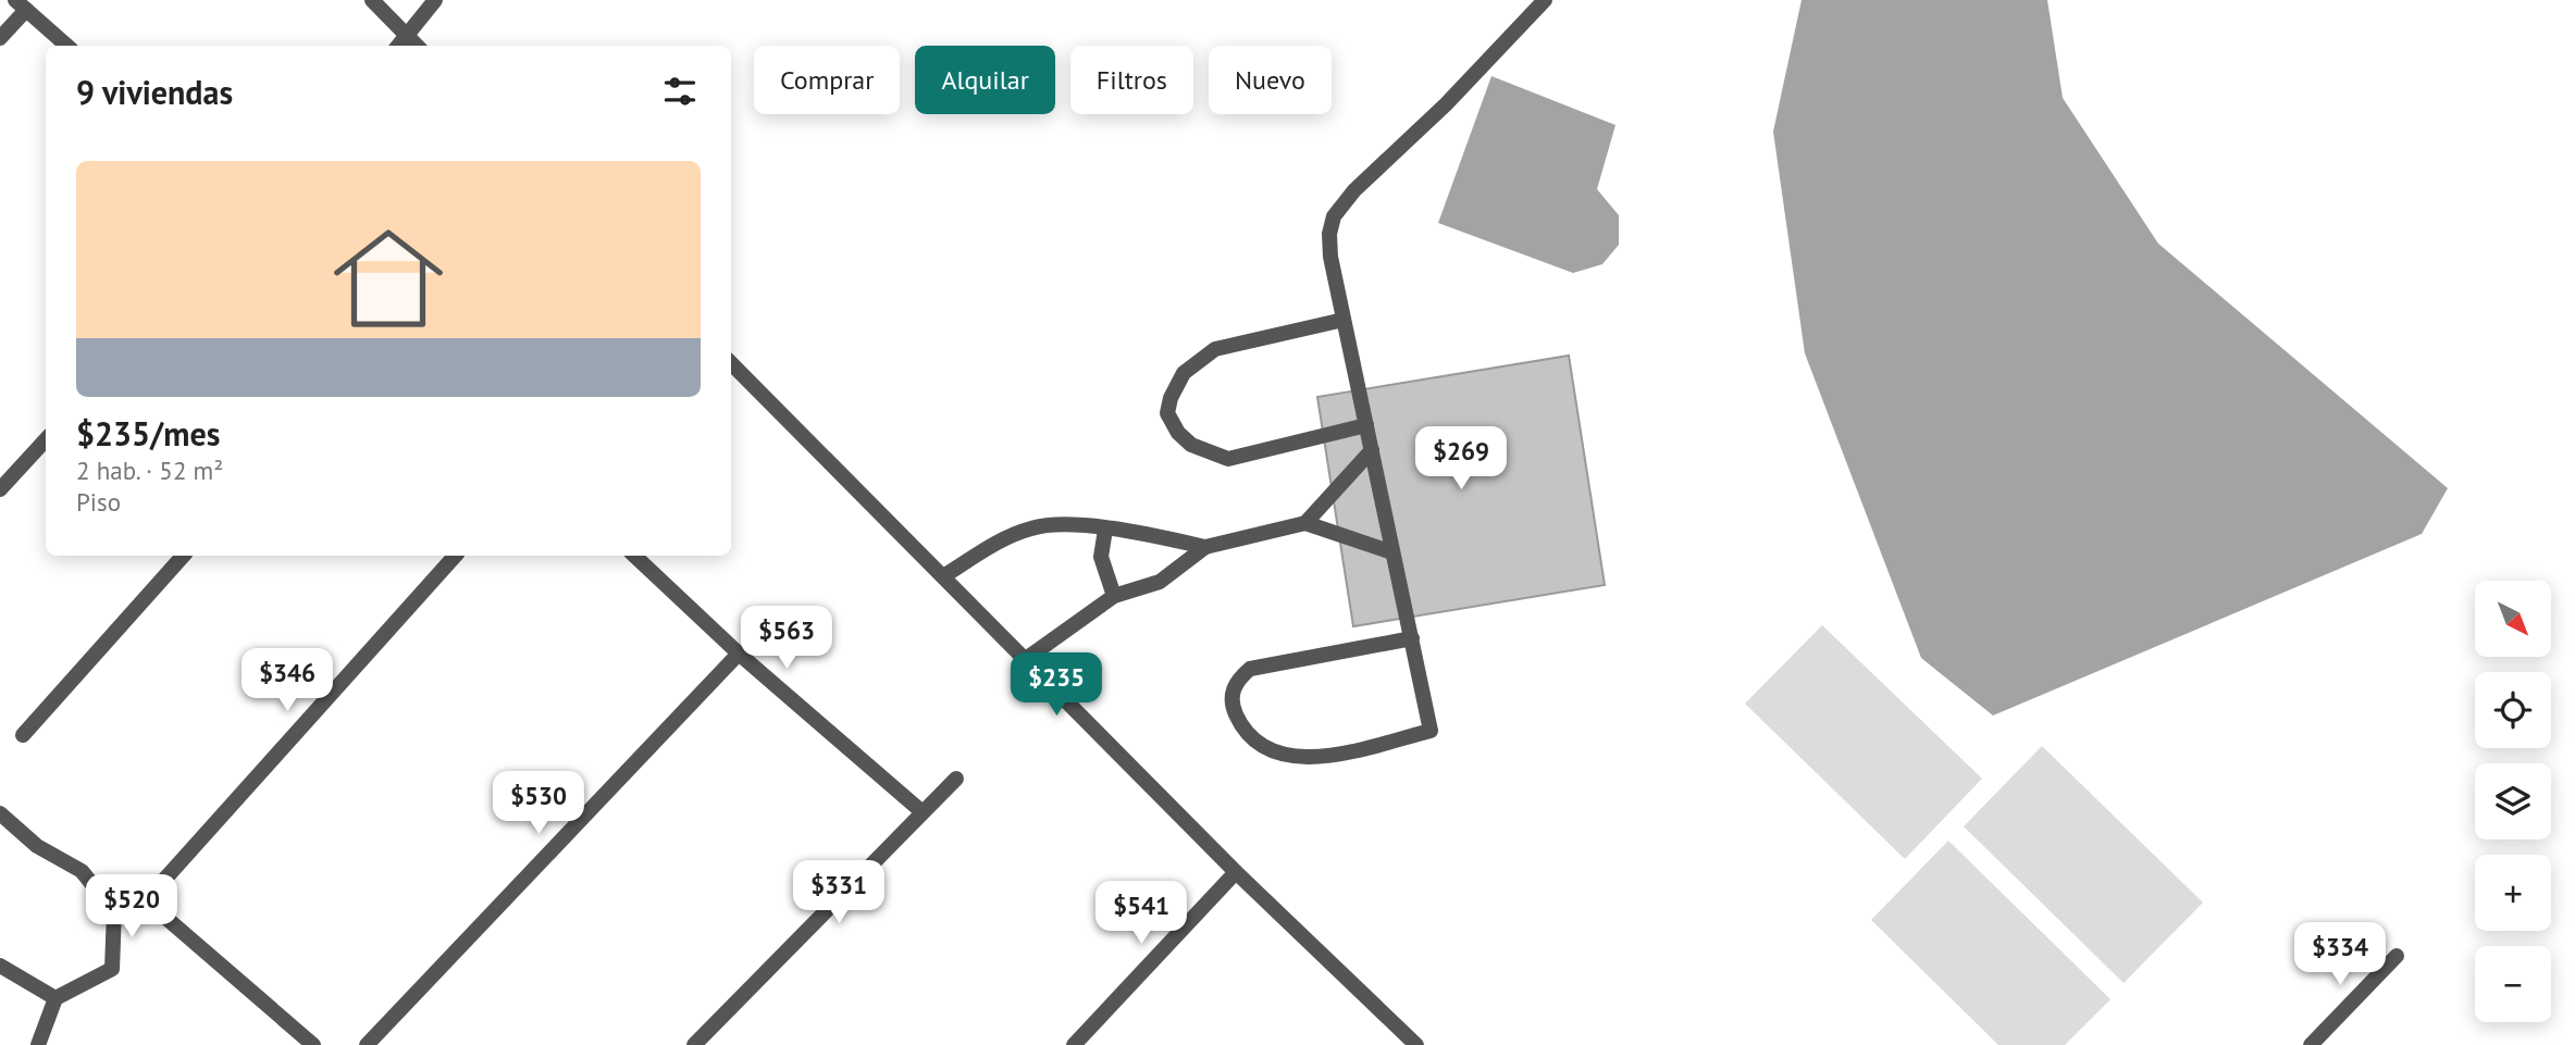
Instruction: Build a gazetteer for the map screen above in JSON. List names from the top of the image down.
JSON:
{
  "north": "bottom right",
  "page": {
    "chip": [
      "Comprar",
      "Alquilar",
      "Filtros",
      "Nuevo"
    ],
    "heading": "9 viviendas",
    "list": [
      {
        "name": "$235/mes",
        "note": "2 hab. · 52 m² · Piso"
      }
    ],
    "price": [
      "$269",
      "$563",
      "$346",
      "$235",
      "$530",
      "$331",
      "$520",
      "$541",
      "$334"
    ],
    "map_buttons": ["+", "−"]
  }
}
